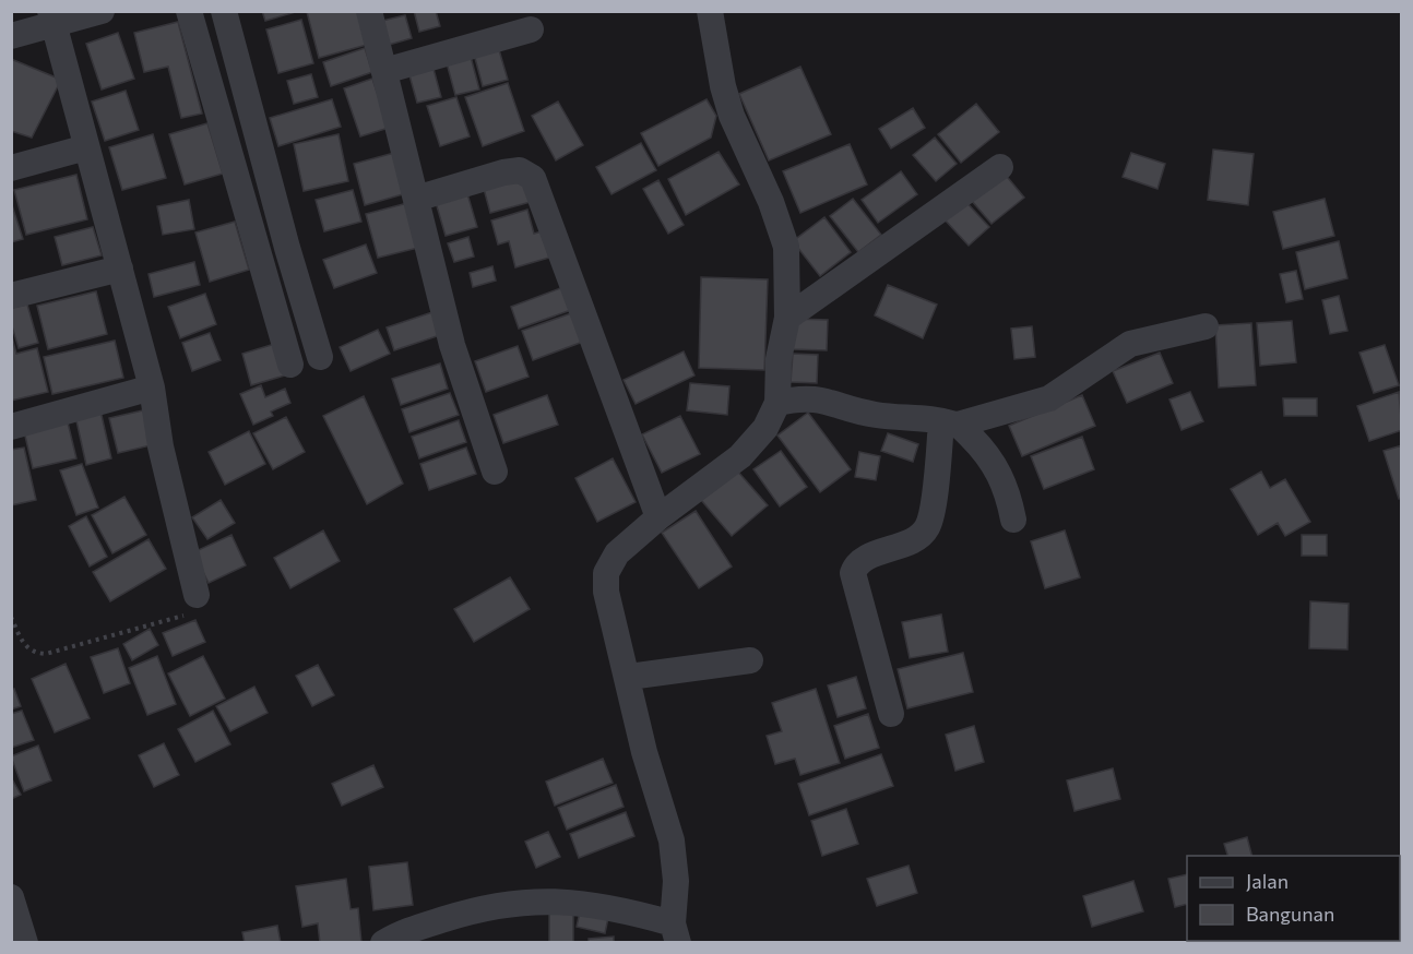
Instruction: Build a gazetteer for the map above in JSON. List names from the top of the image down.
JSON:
{
  "legend": ["Jalan", "Bangunan"]
}
